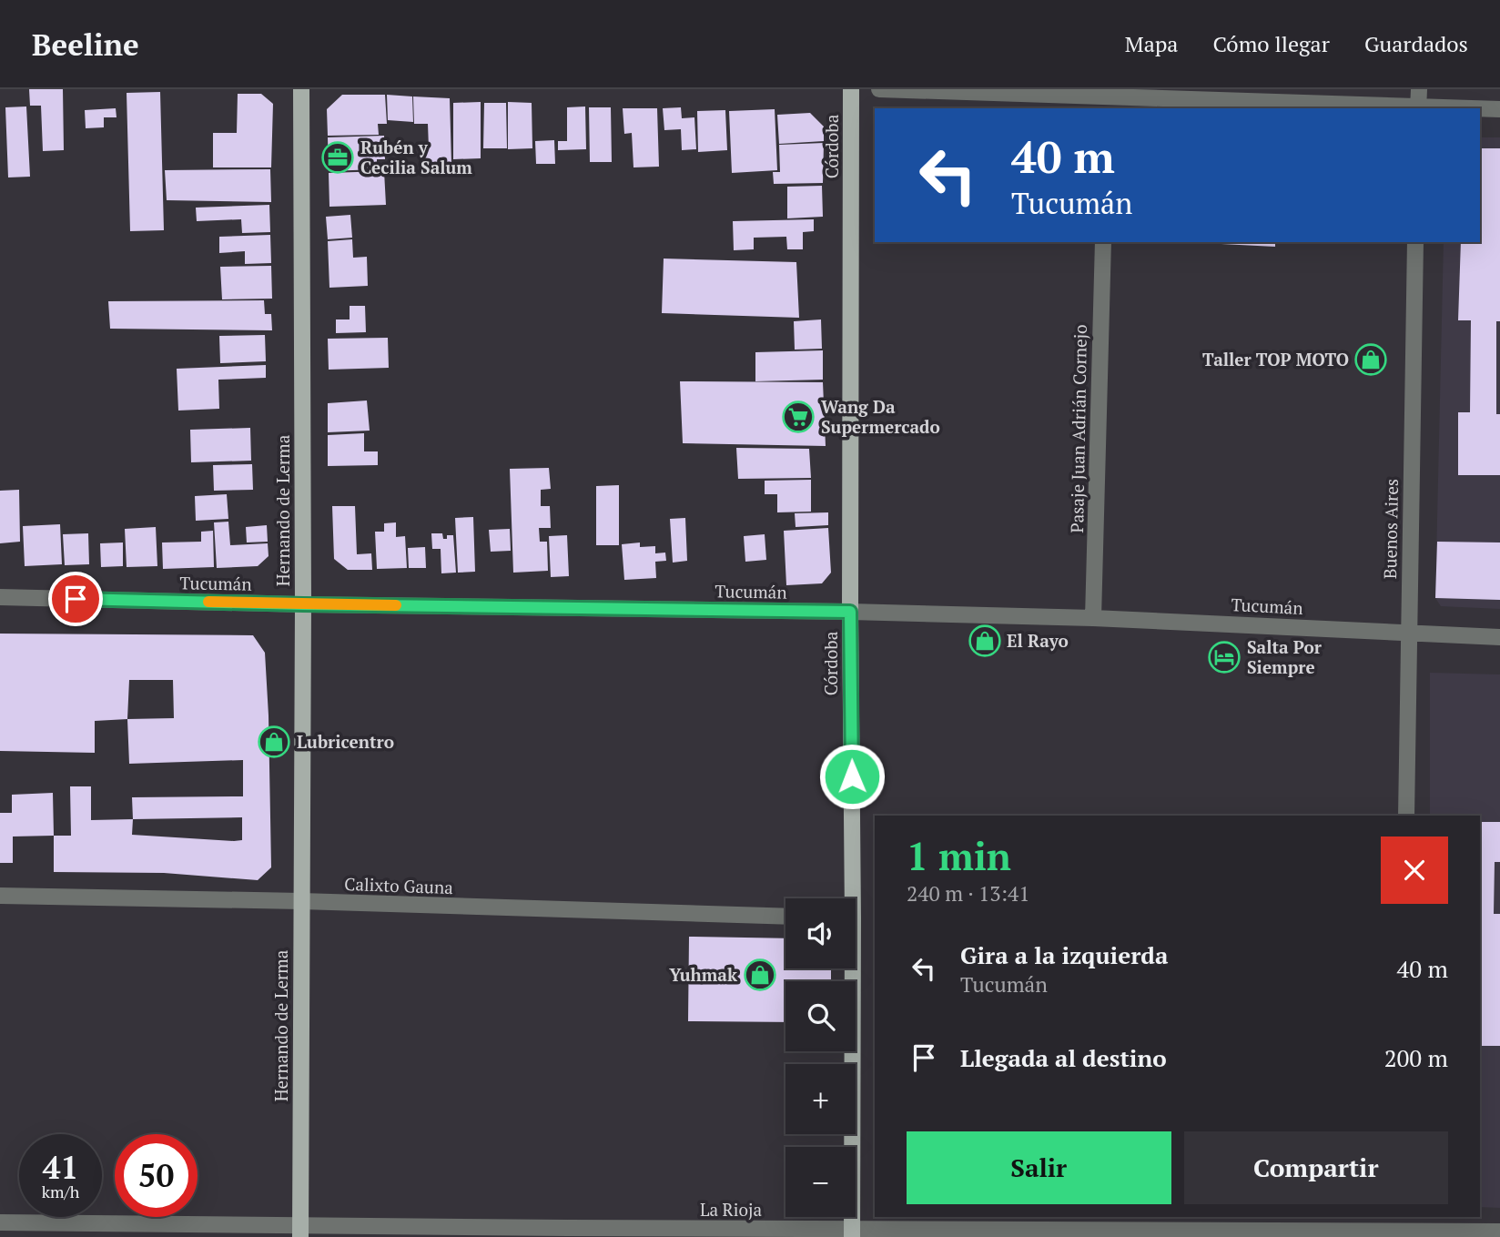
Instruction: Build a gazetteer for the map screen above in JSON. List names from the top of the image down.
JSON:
{
  "streets": {
    "main road": ["Córdoba", "Hernando de Lerma"],
    "street": [
      "Pasaje Juan Adrián Cornejo",
      "Buenos Aires",
      "Tucumán",
      "Calixto Gauna",
      "La Rioja"
    ]
  },
  "crossings": [
    ["Córdoba", "Tucumán"],
    ["Córdoba", "La Rioja"],
    ["Pasaje Juan Adrián Cornejo", "Tucumán"],
    ["Hernando de Lerma", "Tucumán"],
    ["Hernando de Lerma", "Calixto Gauna"],
    ["Hernando de Lerma", "La Rioja"],
    ["Buenos Aires", "Tucumán"]
  ],
  "places": {
    "office": ["Rubén y Cecilia Salum"],
    "shop": [
      "Taller TOP MOTO",
      "El Rayo",
      "Lubricentro",
      "Yuhmak"
    ],
    "supermarket": ["Wang Da Supermercado"],
    "hotel": ["Salta Por Siempre"]
  },
  "page": {
    "header": "Beeline",
    "nav": ["Mapa", "Cómo llegar", "Guardados"],
    "turn": ["40 m", "Tucumán"],
    "heading": ["1 min", "240 m · 13:41"],
    "map_buttons": ["+", "−"],
    "list": [
      {
        "name": "Gira a la izquierda",
        "note": "Tucumán",
        "value": "40 m"
      },
      {
        "name": "Llegada al destino",
        "value": "200 m"
      }
    ],
    "buttons": ["Salir", "Compartir"],
    "speed": "41 km/h",
    "limit": "50"
  }
}
